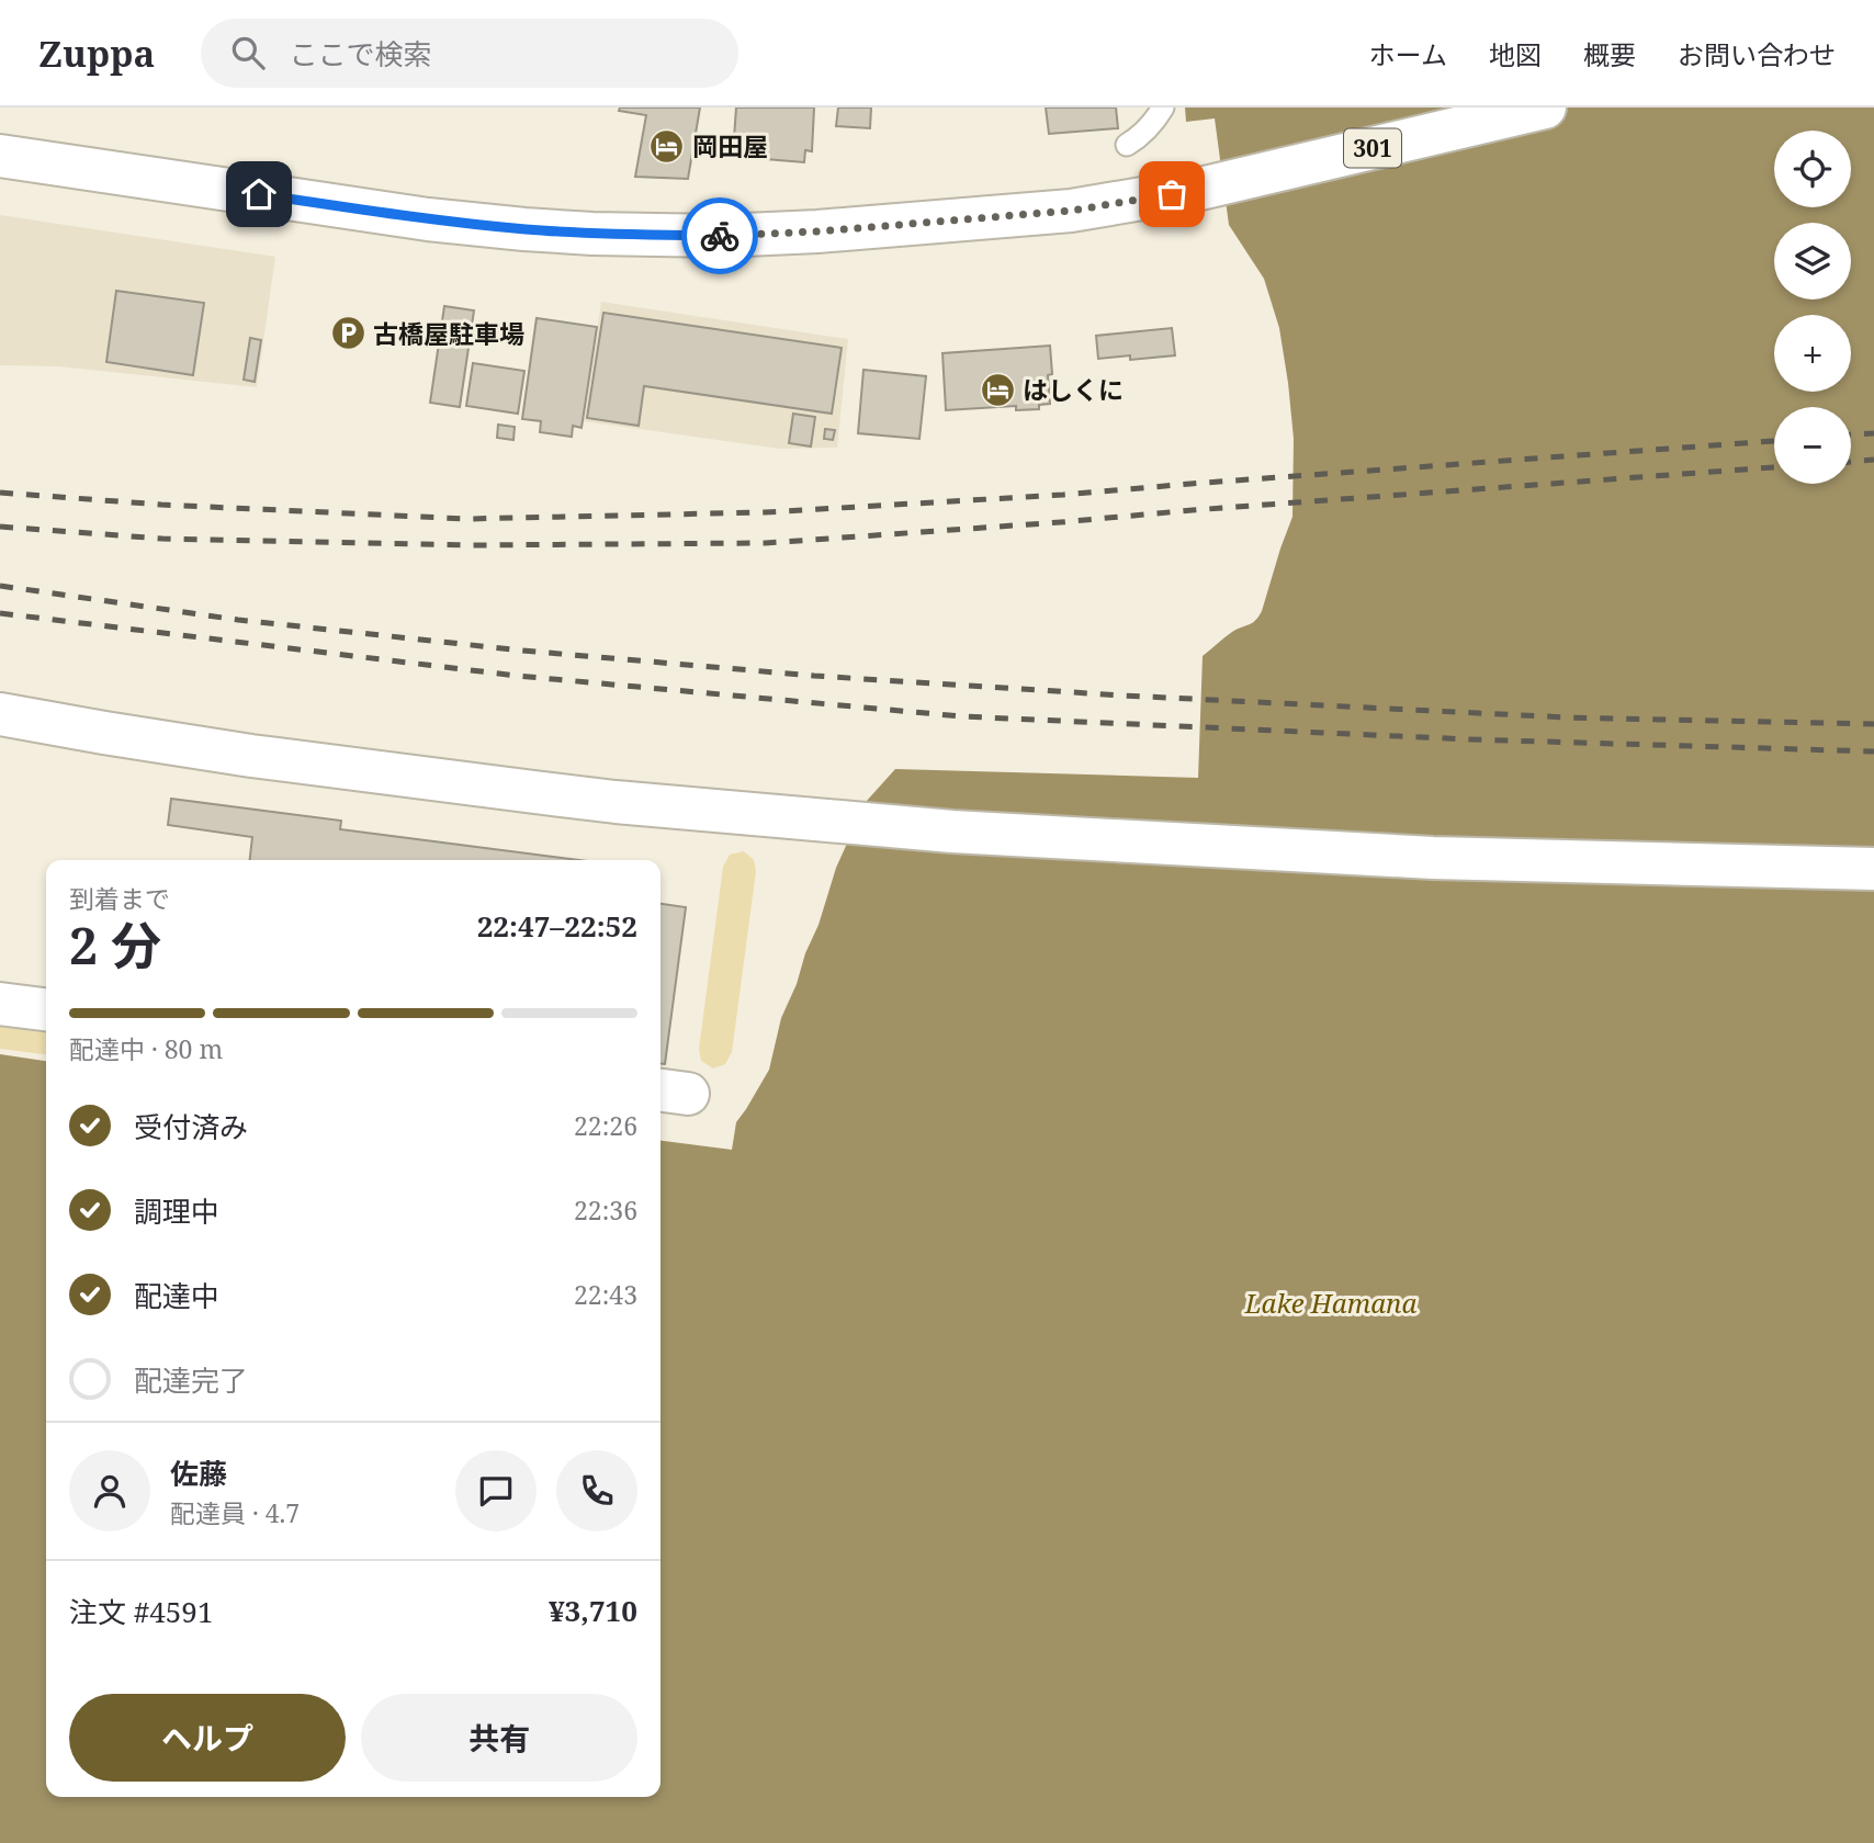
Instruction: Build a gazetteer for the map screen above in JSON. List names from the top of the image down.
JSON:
{
  "streets": {
    "main road": ["301"]
  },
  "water": ["Lake Hamana"],
  "places": {
    "hotel": ["岡田屋", "はしくに"],
    "parking": ["古橋屋駐車場"]
  },
  "page": {
    "header": "Zuppa",
    "search": "ここで検索",
    "nav": [
      "ホーム",
      "地図",
      "概要",
      "お問い合わせ"
    ],
    "map_buttons": ["+", "−"],
    "heading": ["2 分", "到着まで", "22:47–22:52"],
    "panel": [
      "佐藤",
      "配達員 · 4.7",
      "注文 #4591",
      "¥3,710"
    ],
    "bar": "配達中 · 80 m",
    "list": [
      ["受付済み", "22:26"],
      ["調理中", "22:36"],
      ["配達中", "22:43"],
      "配達完了"
    ],
    "buttons": ["ヘルプ", "共有"]
  }
}
